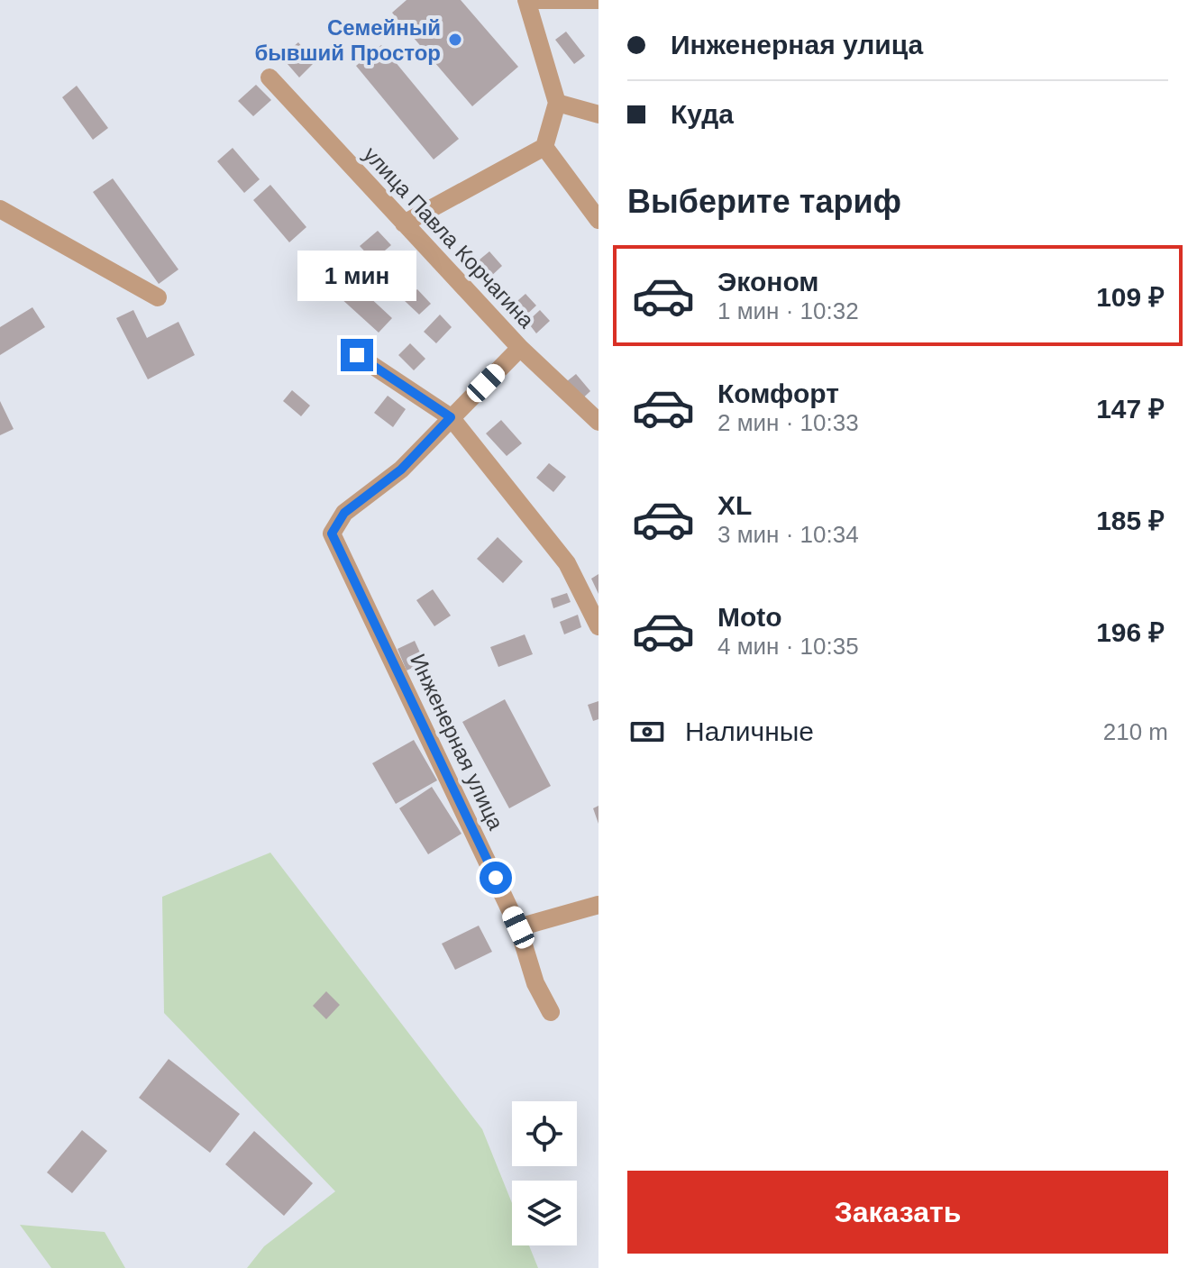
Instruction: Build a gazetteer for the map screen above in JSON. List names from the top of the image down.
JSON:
{
  "streets": {
    "street": ["улица Павла Корчагина", "Инженерная улица"]
  },
  "places": ["Семейный бывший Простор"],
  "page": {
    "banner": ["Инженерная улица", "Куда"],
    "heading": "Выберите тариф",
    "list": [
      {
        "name": "Эконом",
        "note": "1 мин · 10:32",
        "value": "109 ₽"
      },
      {
        "name": "Комфорт",
        "note": "2 мин · 10:33",
        "value": "147 ₽"
      },
      {
        "name": "XL",
        "note": "3 мин · 10:34",
        "value": "185 ₽"
      },
      {
        "name": "Moto",
        "note": "4 мин · 10:35",
        "value": "196 ₽"
      }
    ],
    "bubble": "1 мин",
    "pay": ["Наличные", "210 m"],
    "buttons": "Заказать"
  }
}
